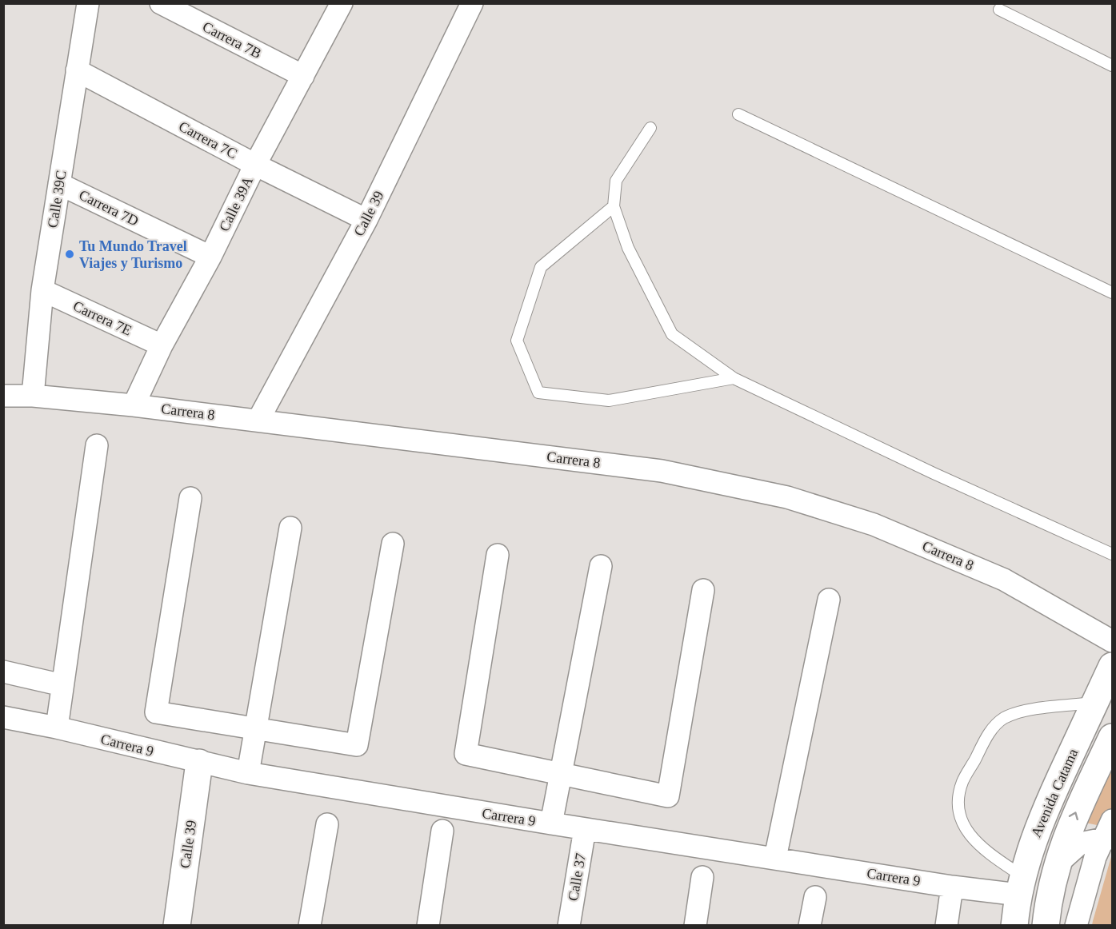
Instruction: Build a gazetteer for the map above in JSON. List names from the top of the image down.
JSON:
{
  "streets": {
    "main road": ["Calle 39", "Avenida Catama"],
    "street": [
      "Carrera 7B",
      "Carrera 7C",
      "Calle 39C",
      "Calle 39A",
      "Carrera 7D",
      "Carrera 7E",
      "Carrera 8",
      "Carrera 9",
      "Calle 37"
    ]
  },
  "crossings": [
    ["Carrera 7B", "Calle 39A"],
    ["Carrera 7C", "Calle 39C"],
    ["Carrera 7C", "Calle 39A"],
    ["Carrera 7C", "Calle 39"],
    ["Calle 39C", "Carrera 7D"],
    ["Calle 39C", "Carrera 7E"],
    ["Calle 39C", "Carrera 8"],
    ["Calle 39A", "Carrera 7D"],
    ["Calle 39A", "Carrera 7E"],
    ["Calle 39A", "Carrera 8"],
    ["Calle 39", "Carrera 8"],
    ["Calle 39", "Carrera 9"],
    ["Carrera 9", "Avenida Catama"],
    ["Carrera 9", "Calle 37"]
  ],
  "places": ["Tu Mundo Travel Viajes y Turismo"]
}
